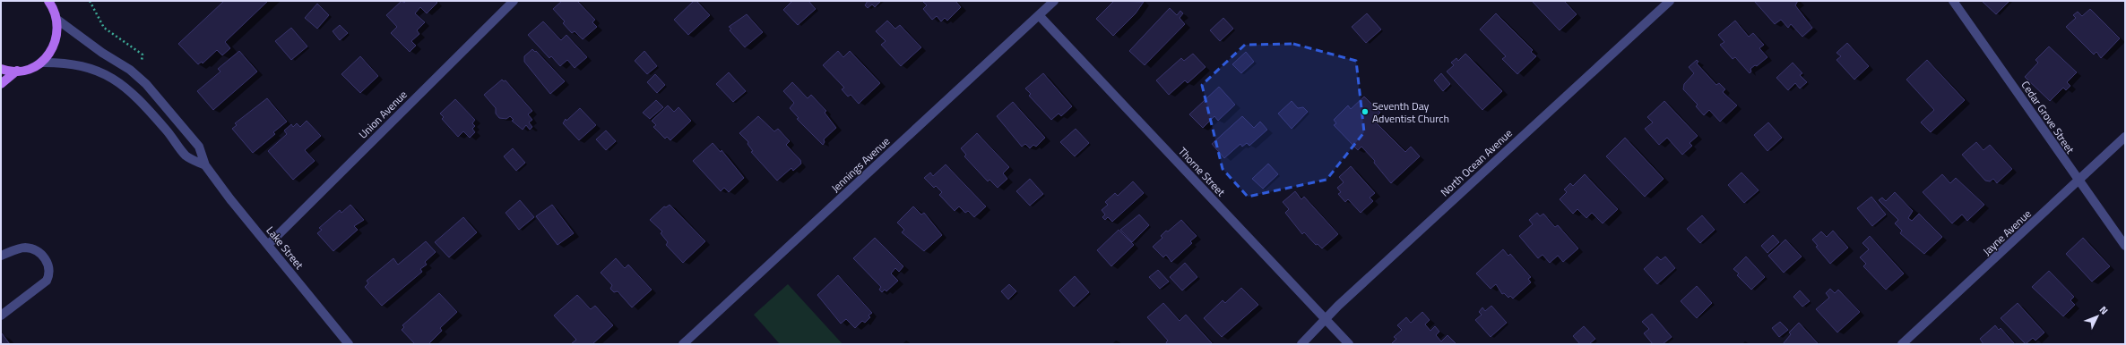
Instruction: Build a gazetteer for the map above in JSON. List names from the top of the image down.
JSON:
{
  "streets": {
    "street": [
      "Union Avenue",
      "Cedar Grove Street",
      "North Ocean Avenue",
      "Jennings Avenue",
      "Thorne Street",
      "Jayne Avenue",
      "Lake Street"
    ]
  },
  "crossings": [
    ["Union Avenue", "Lake Street"],
    ["Cedar Grove Street", "Jayne Avenue"],
    ["North Ocean Avenue", "Thorne Street"],
    ["Jennings Avenue", "Thorne Street"]
  ],
  "places": ["Seventh Day Adventist Church"],
  "north": "top right"
}
